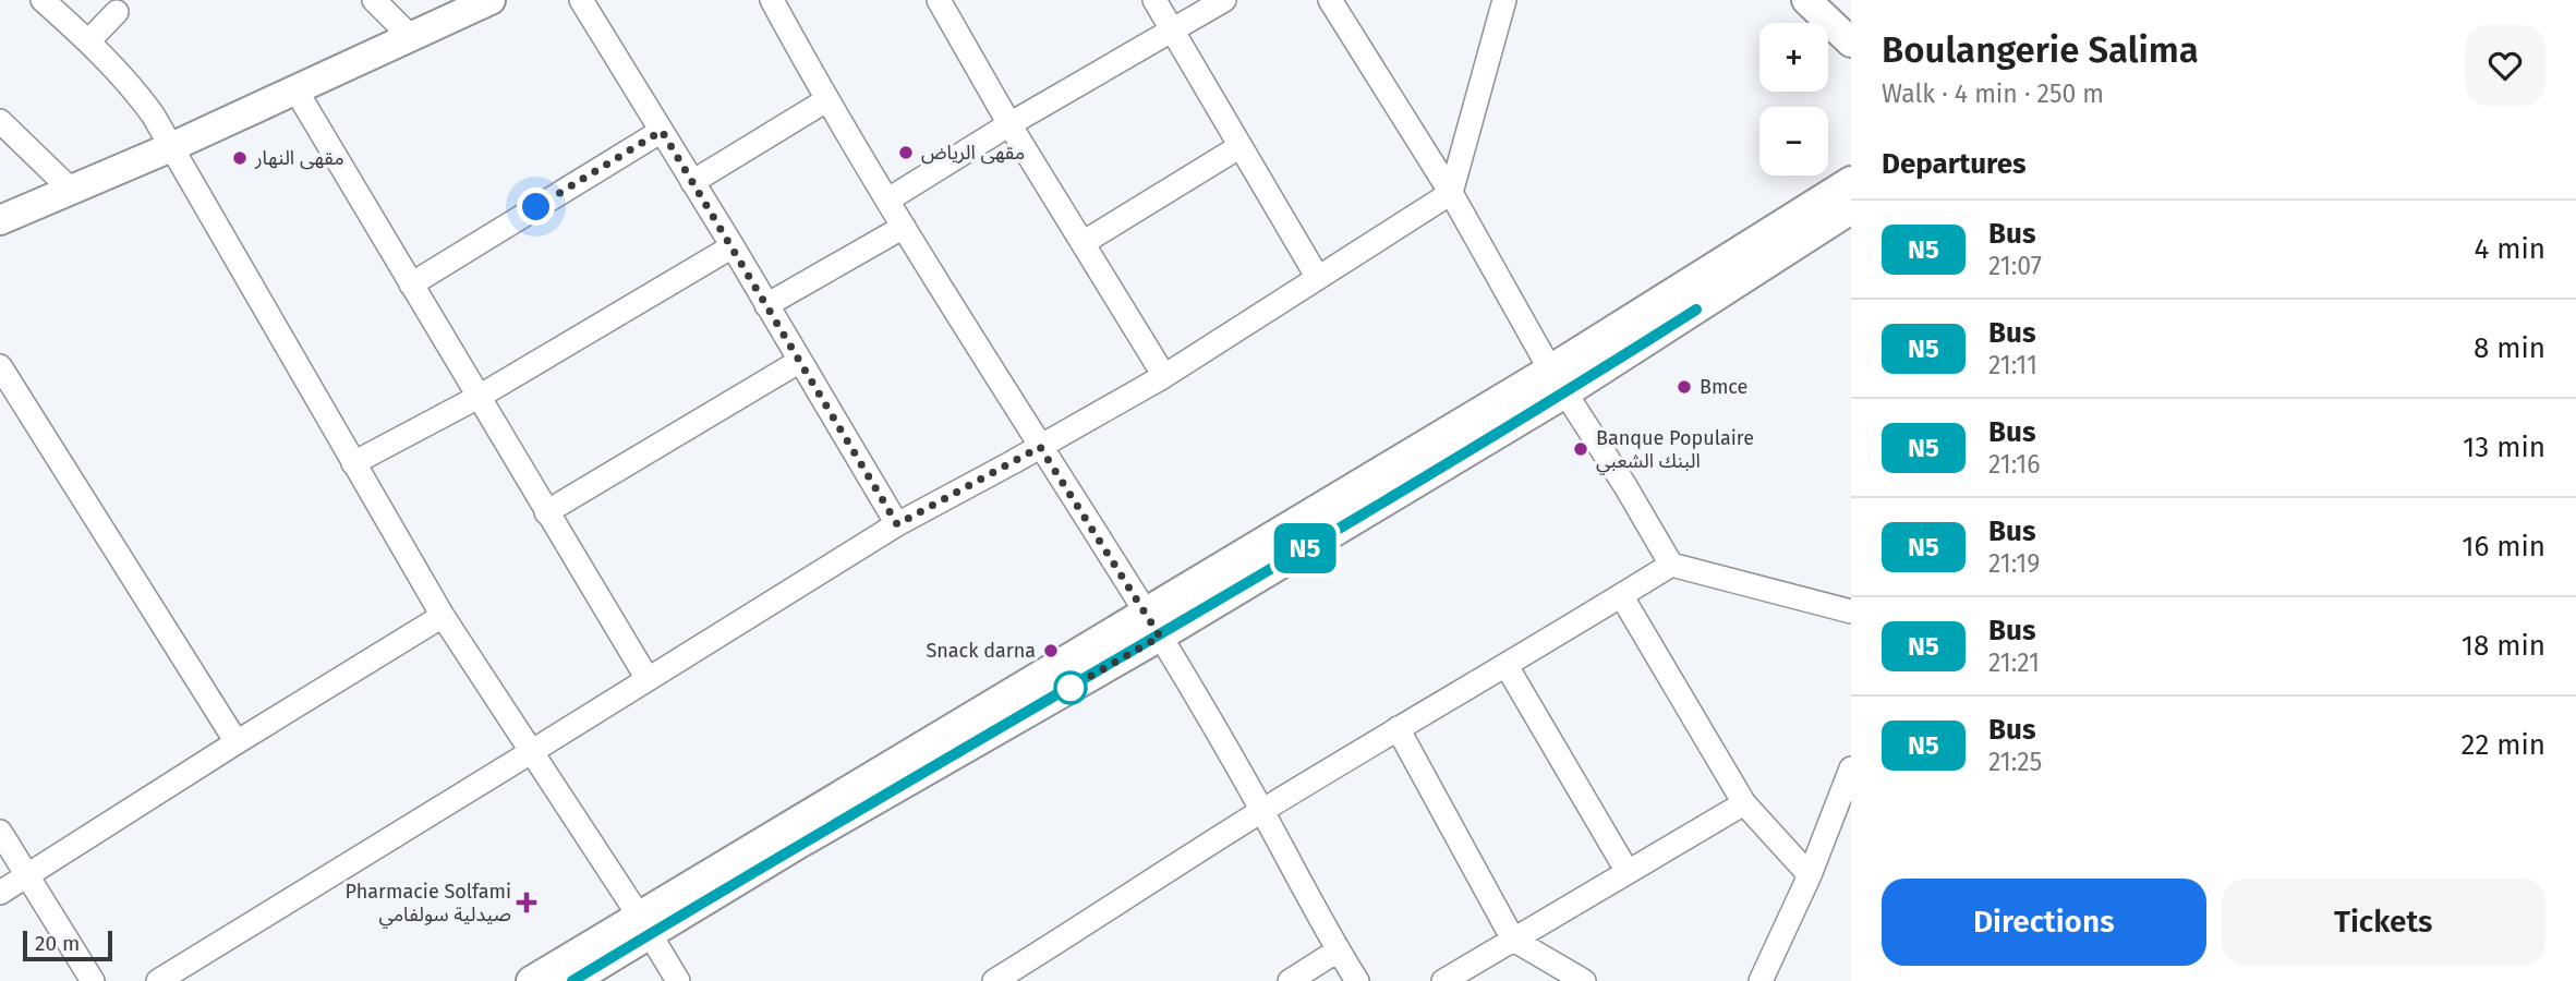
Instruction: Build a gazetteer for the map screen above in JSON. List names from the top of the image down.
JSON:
{
  "places": {
    "other": [
      "مقهى الرياض",
      "مقهى النهار",
      "Bmce",
      "Banque Populaire البنك الشعبي",
      "Snack darna"
    ],
    "health": ["Pharmacie Solfami صيدلية سولفامي"]
  },
  "lines": ["bus line N5"],
  "scale_bar": "20 m",
  "page": {
    "on_map": "N5",
    "heading": [
      ["Boulangerie Salima", "Walk · 4 min · 250 m"],
      "Departures"
    ],
    "map_buttons": ["+", "−"],
    "list": [
      {
        "mark": "N5",
        "name": "Bus",
        "note": "21:07",
        "value": "4 min"
      },
      {
        "mark": "N5",
        "name": "Bus",
        "note": "21:11",
        "value": "8 min"
      },
      {
        "mark": "N5",
        "name": "Bus",
        "note": "21:16",
        "value": "13 min"
      },
      {
        "mark": "N5",
        "name": "Bus",
        "note": "21:19",
        "value": "16 min"
      },
      {
        "mark": "N5",
        "name": "Bus",
        "note": "21:21",
        "value": "18 min"
      },
      {
        "mark": "N5",
        "name": "Bus",
        "note": "21:25",
        "value": "22 min"
      }
    ],
    "buttons": ["Directions", "Tickets"],
    "scale": "20 m"
  }
}
